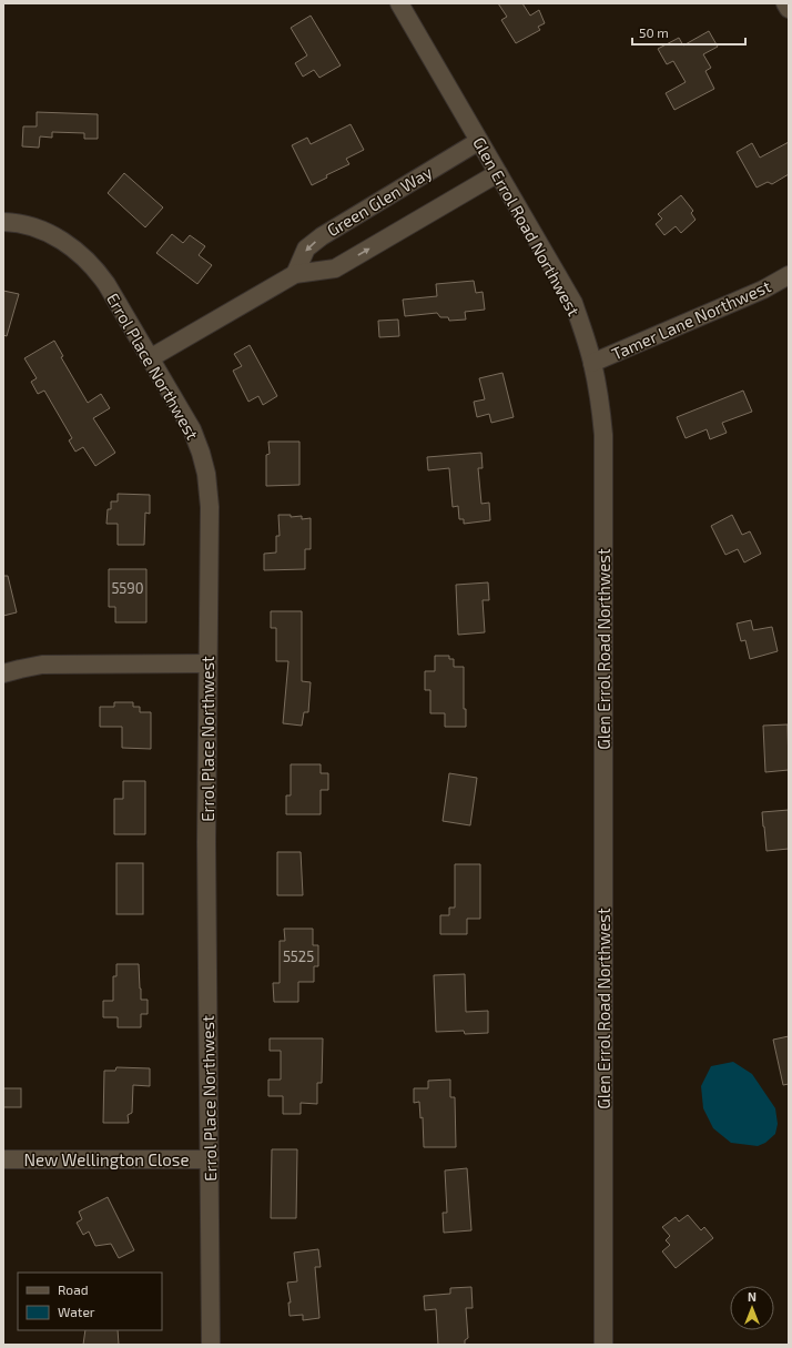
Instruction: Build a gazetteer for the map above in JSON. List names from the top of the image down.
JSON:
{
  "streets": {
    "street": [
      "Green Glen Way",
      "Glen Errol Road Northwest",
      "Tamer Lane Northwest",
      "Errol Place Northwest",
      "New Wellington Close"
    ]
  },
  "crossings": [
    ["Green Glen Way", "Glen Errol Road Northwest"],
    ["Glen Errol Road Northwest", "Tamer Lane Northwest"],
    ["Errol Place Northwest", "New Wellington Close"]
  ],
  "house_numbers": ["5590", "5525"],
  "legend": ["Road", "Water"],
  "scale_bar": "50 m",
  "north": "top"
}
